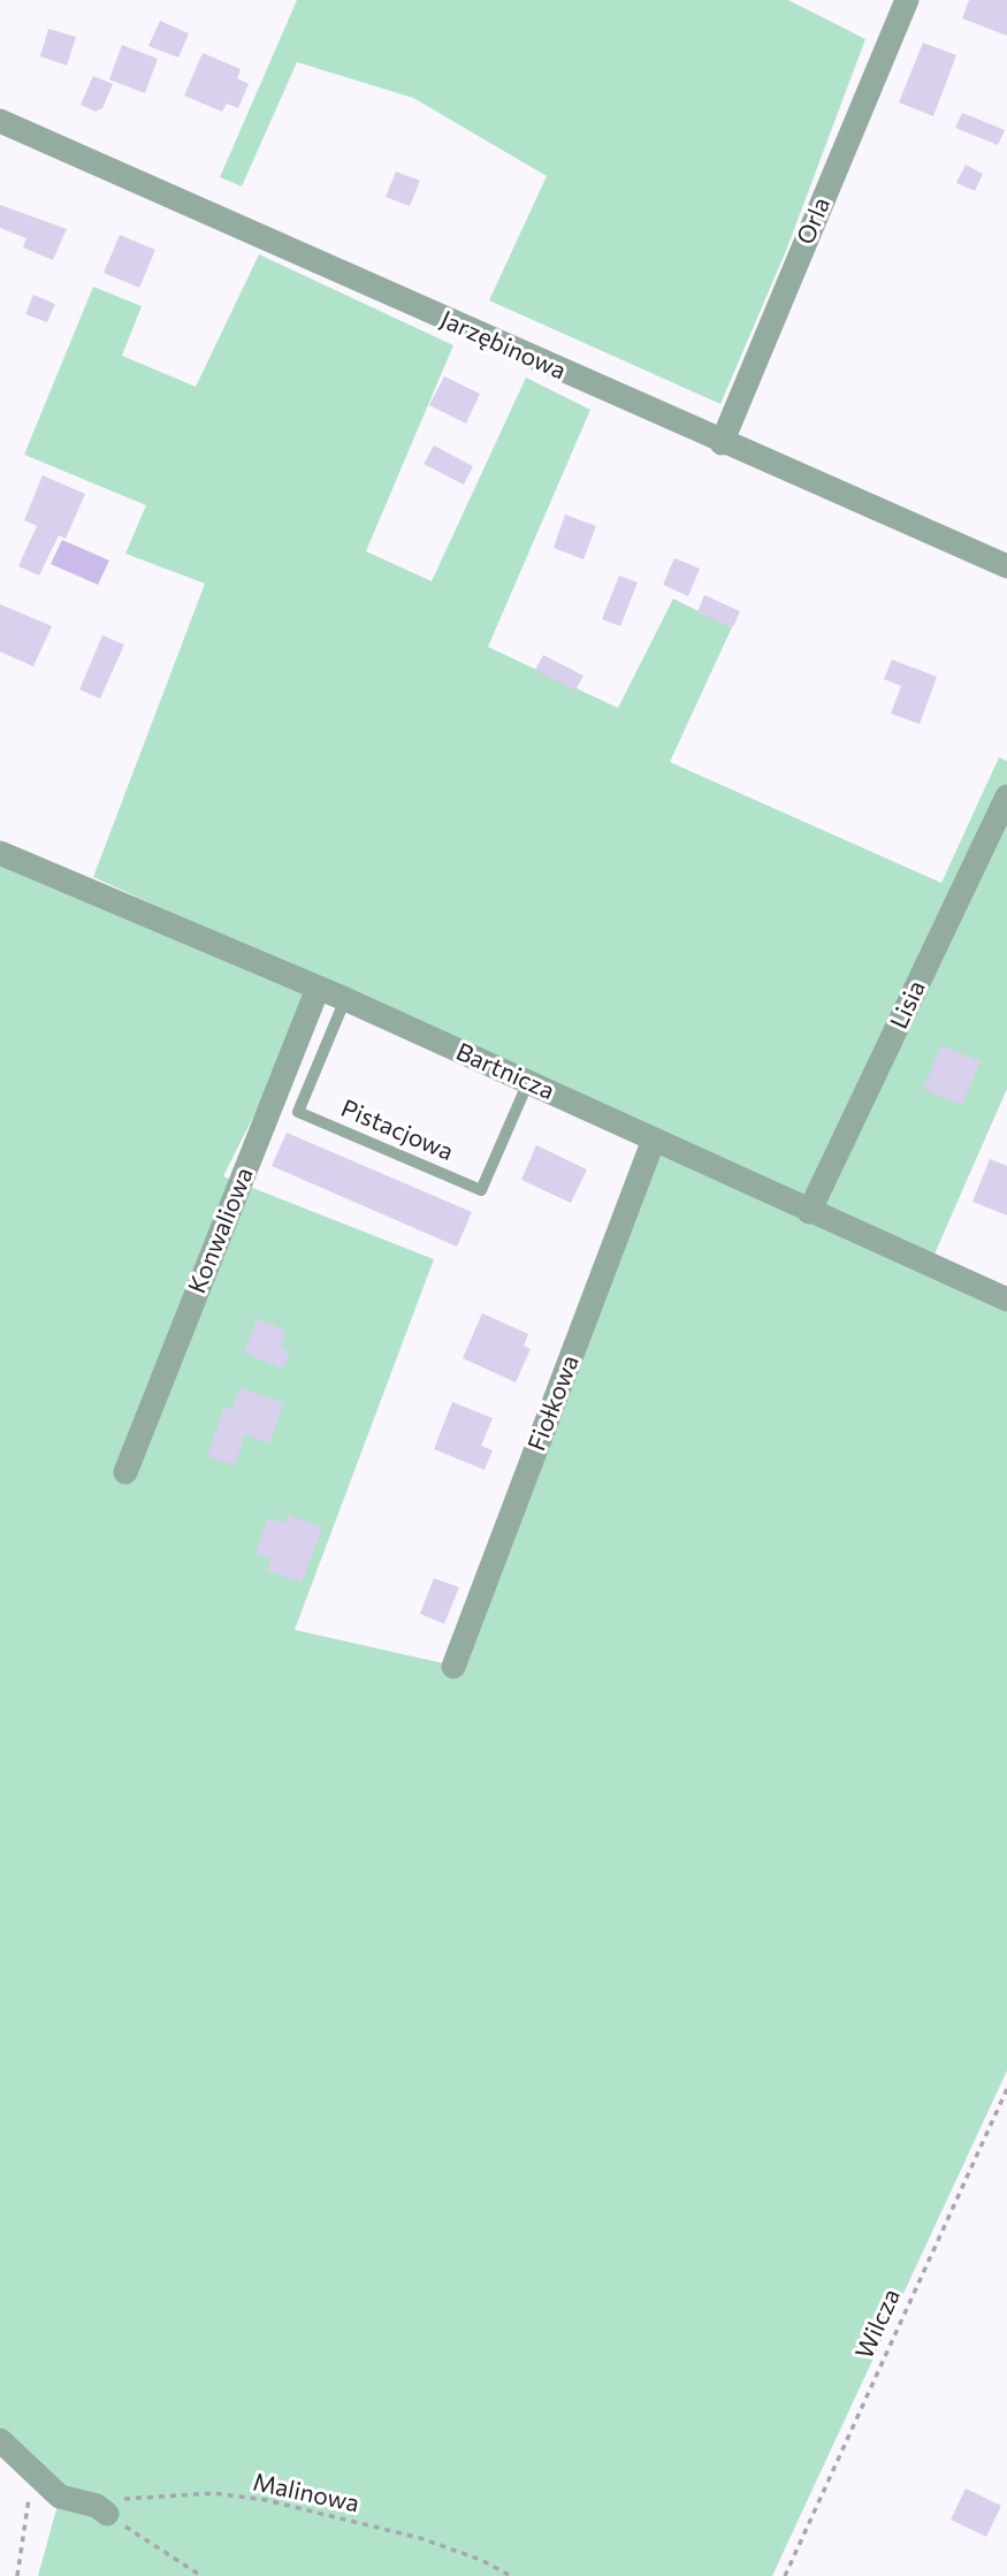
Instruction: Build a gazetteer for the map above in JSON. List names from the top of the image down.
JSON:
{
  "streets": {
    "street": [
      "Orla",
      "Jarzębinowa",
      "Lisia",
      "Bartnicza",
      "Konwaliowa",
      "Fiołkowa"
    ],
    "lane": ["Pistacjowa"],
    "path": ["Wilcza", "Malinowa"]
  },
  "crossings": [
    ["Orla", "Jarzębinowa"],
    ["Lisia", "Bartnicza"],
    ["Bartnicza", "Pistacjowa"],
    ["Bartnicza", "Konwaliowa"],
    ["Bartnicza", "Fiołkowa"]
  ]
}
